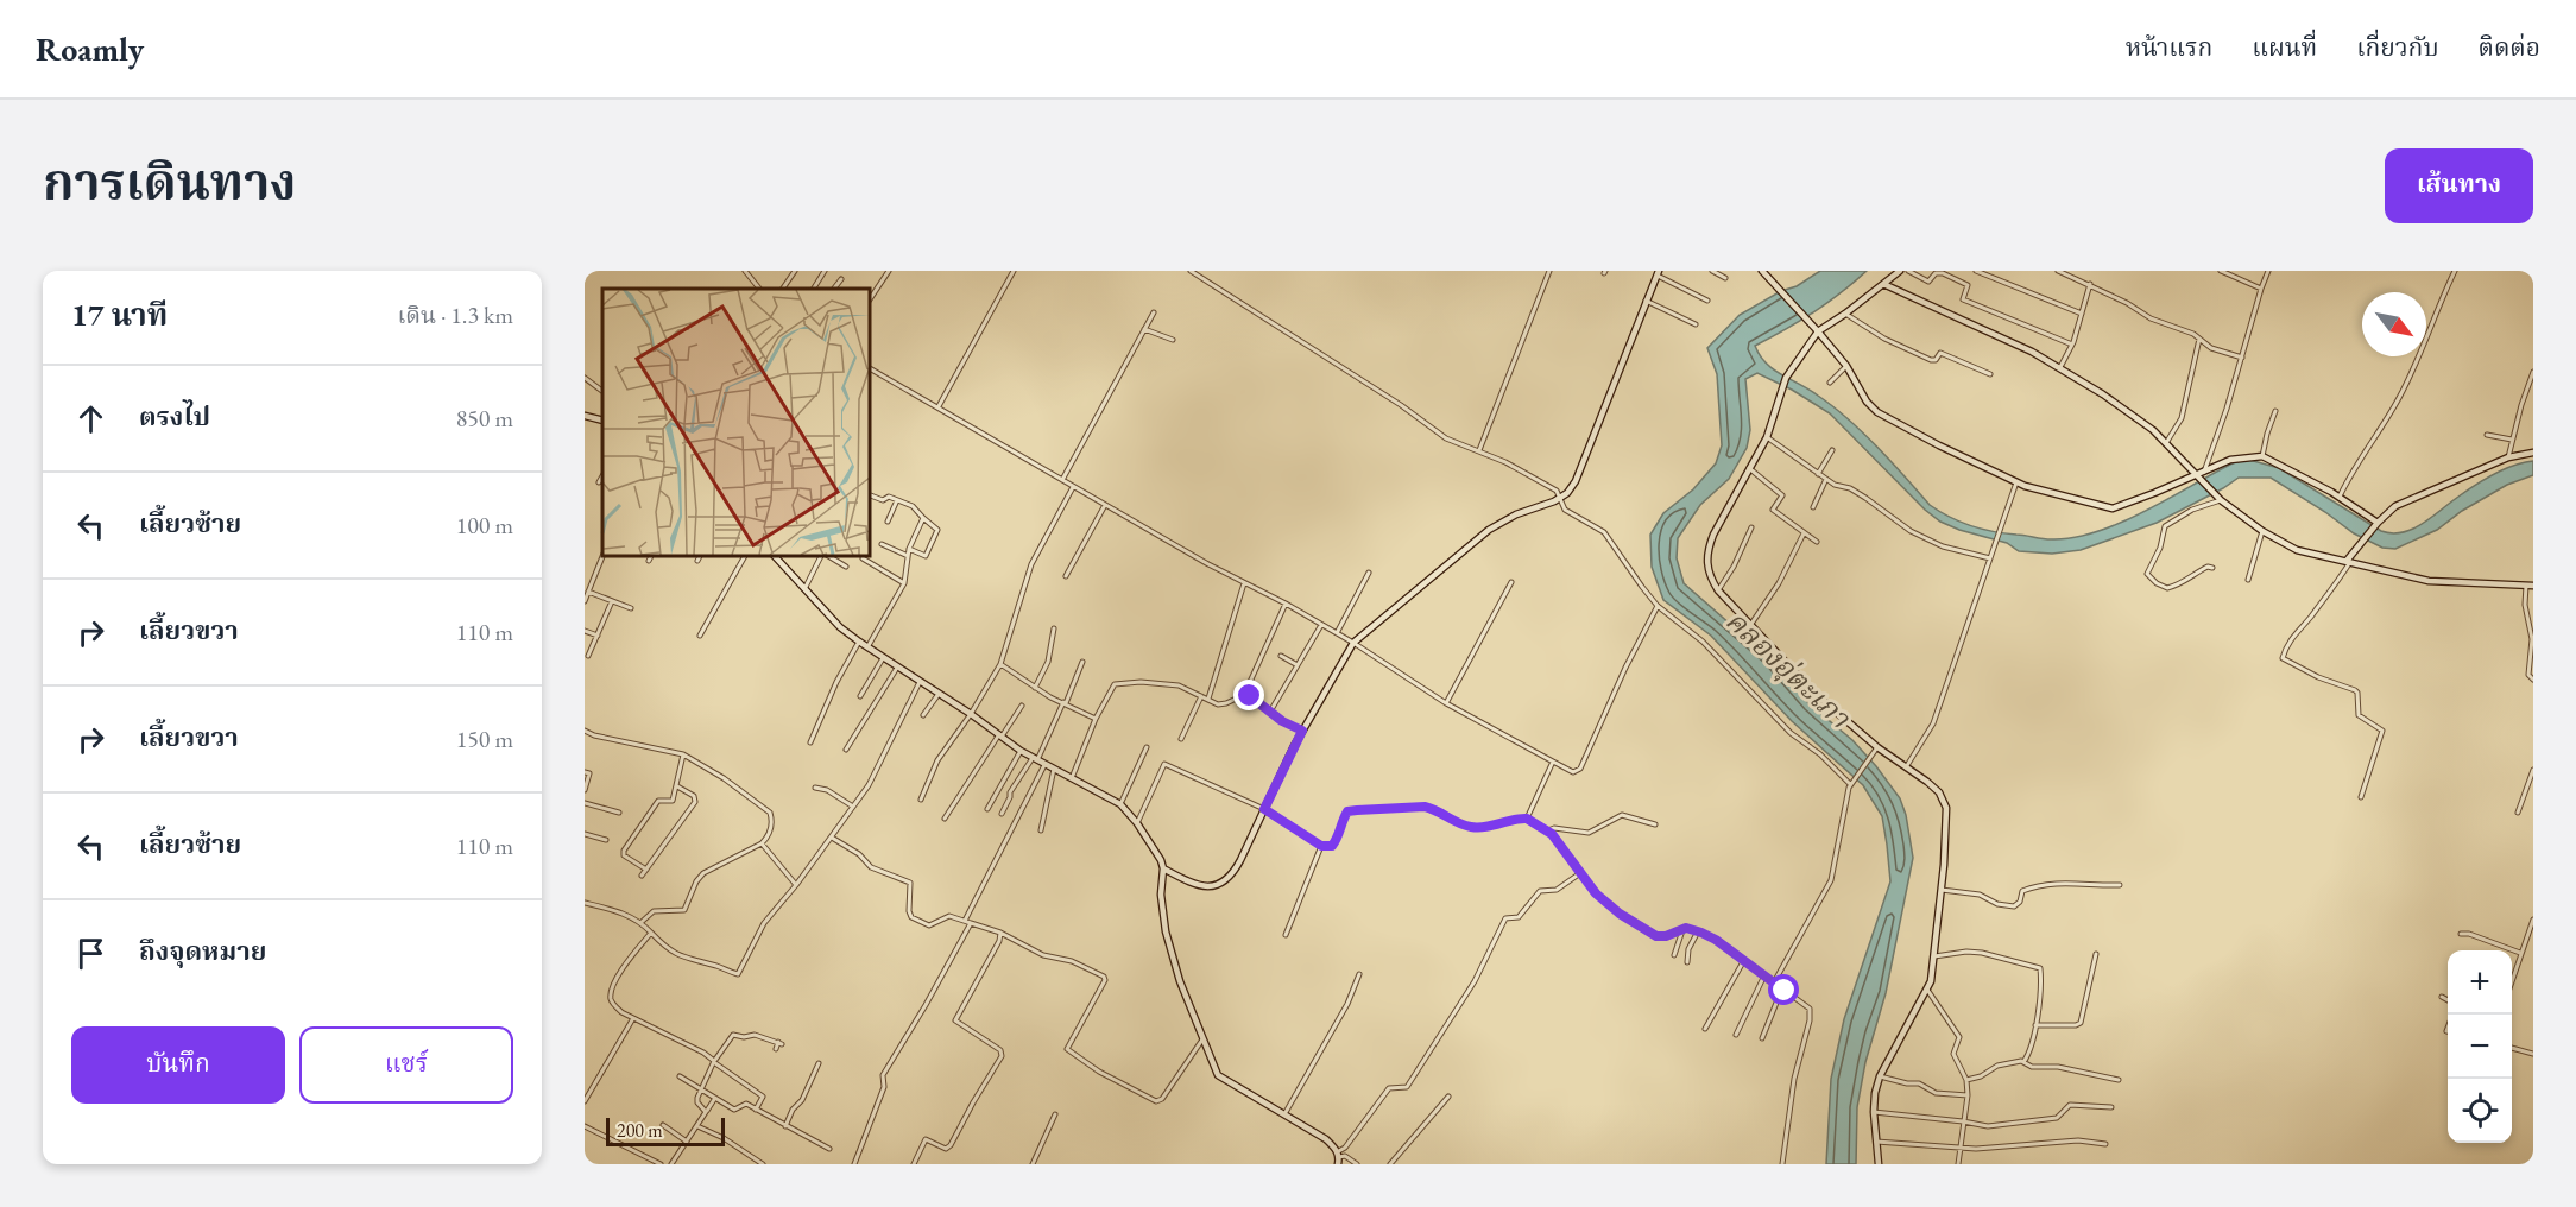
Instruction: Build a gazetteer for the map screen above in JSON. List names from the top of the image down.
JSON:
{
  "water": ["คลองอุ่ตะเภา"],
  "scale_bar": "200 m",
  "north": "bottom right",
  "page": {
    "header": "Roamly",
    "nav": [
      "หน้าแรก",
      "แผนที่",
      "เกี่ยวกับ",
      "ติดต่อ"
    ],
    "title": "การเดินทาง",
    "buttons": [
      "เส้นทาง",
      ["บันทึก", "แชร์"]
    ],
    "heading": ["17 นาที", "เดิน · 1.3 km"],
    "list": [
      ["ตรงไป", "850 m"],
      ["เลี้ยวซ้าย", "100 m"],
      ["เลี้ยวขวา", "110 m"],
      ["เลี้ยวขวา", "150 m"],
      ["เลี้ยวซ้าย", "110 m"],
      "ถึงจุดหมาย"
    ],
    "map_buttons": ["+", "−"],
    "scale": "200 m"
  }
}
